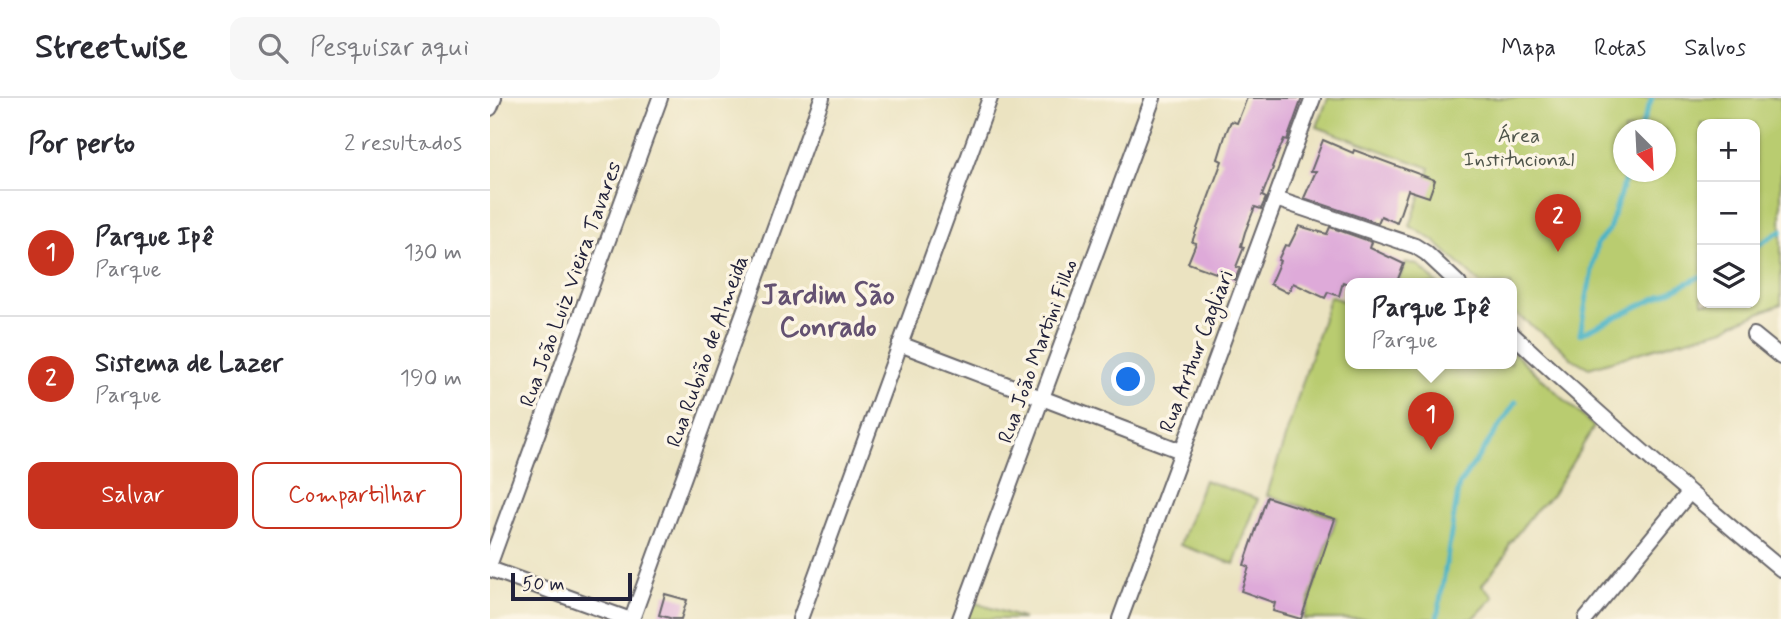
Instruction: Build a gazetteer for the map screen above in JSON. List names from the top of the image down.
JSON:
{
  "streets": {
    "street": [
      "Rua João Luiz Vieira Tavares",
      "Rua Rubião de Almeida",
      "Rua João Martini Filho",
      "Rua Arthur Cagliari"
    ]
  },
  "districts": ["Jardim São Conrado"],
  "parks": ["Área Institucional"],
  "scale_bar": "50 m",
  "north": "bottom right",
  "page": {
    "header": "Streetwise",
    "search": "Pesquisar aqui",
    "nav": ["Mapa", "Rotas", "Salvos"],
    "heading": ["Por perto", "2 resultados"],
    "map_buttons": ["+", "−"],
    "list": [
      {
        "mark": "1",
        "name": "Parque Ipê",
        "note": "Parque",
        "value": "130 m"
      },
      {
        "mark": "2",
        "name": "Sistema de Lazer",
        "note": "Parque",
        "value": "190 m"
      }
    ],
    "pins": ["2", "1"],
    "popup": ["Parque Ipê", "Parque"],
    "buttons": ["Salvar", "Compartilhar"],
    "scale": "50 m"
  }
}
